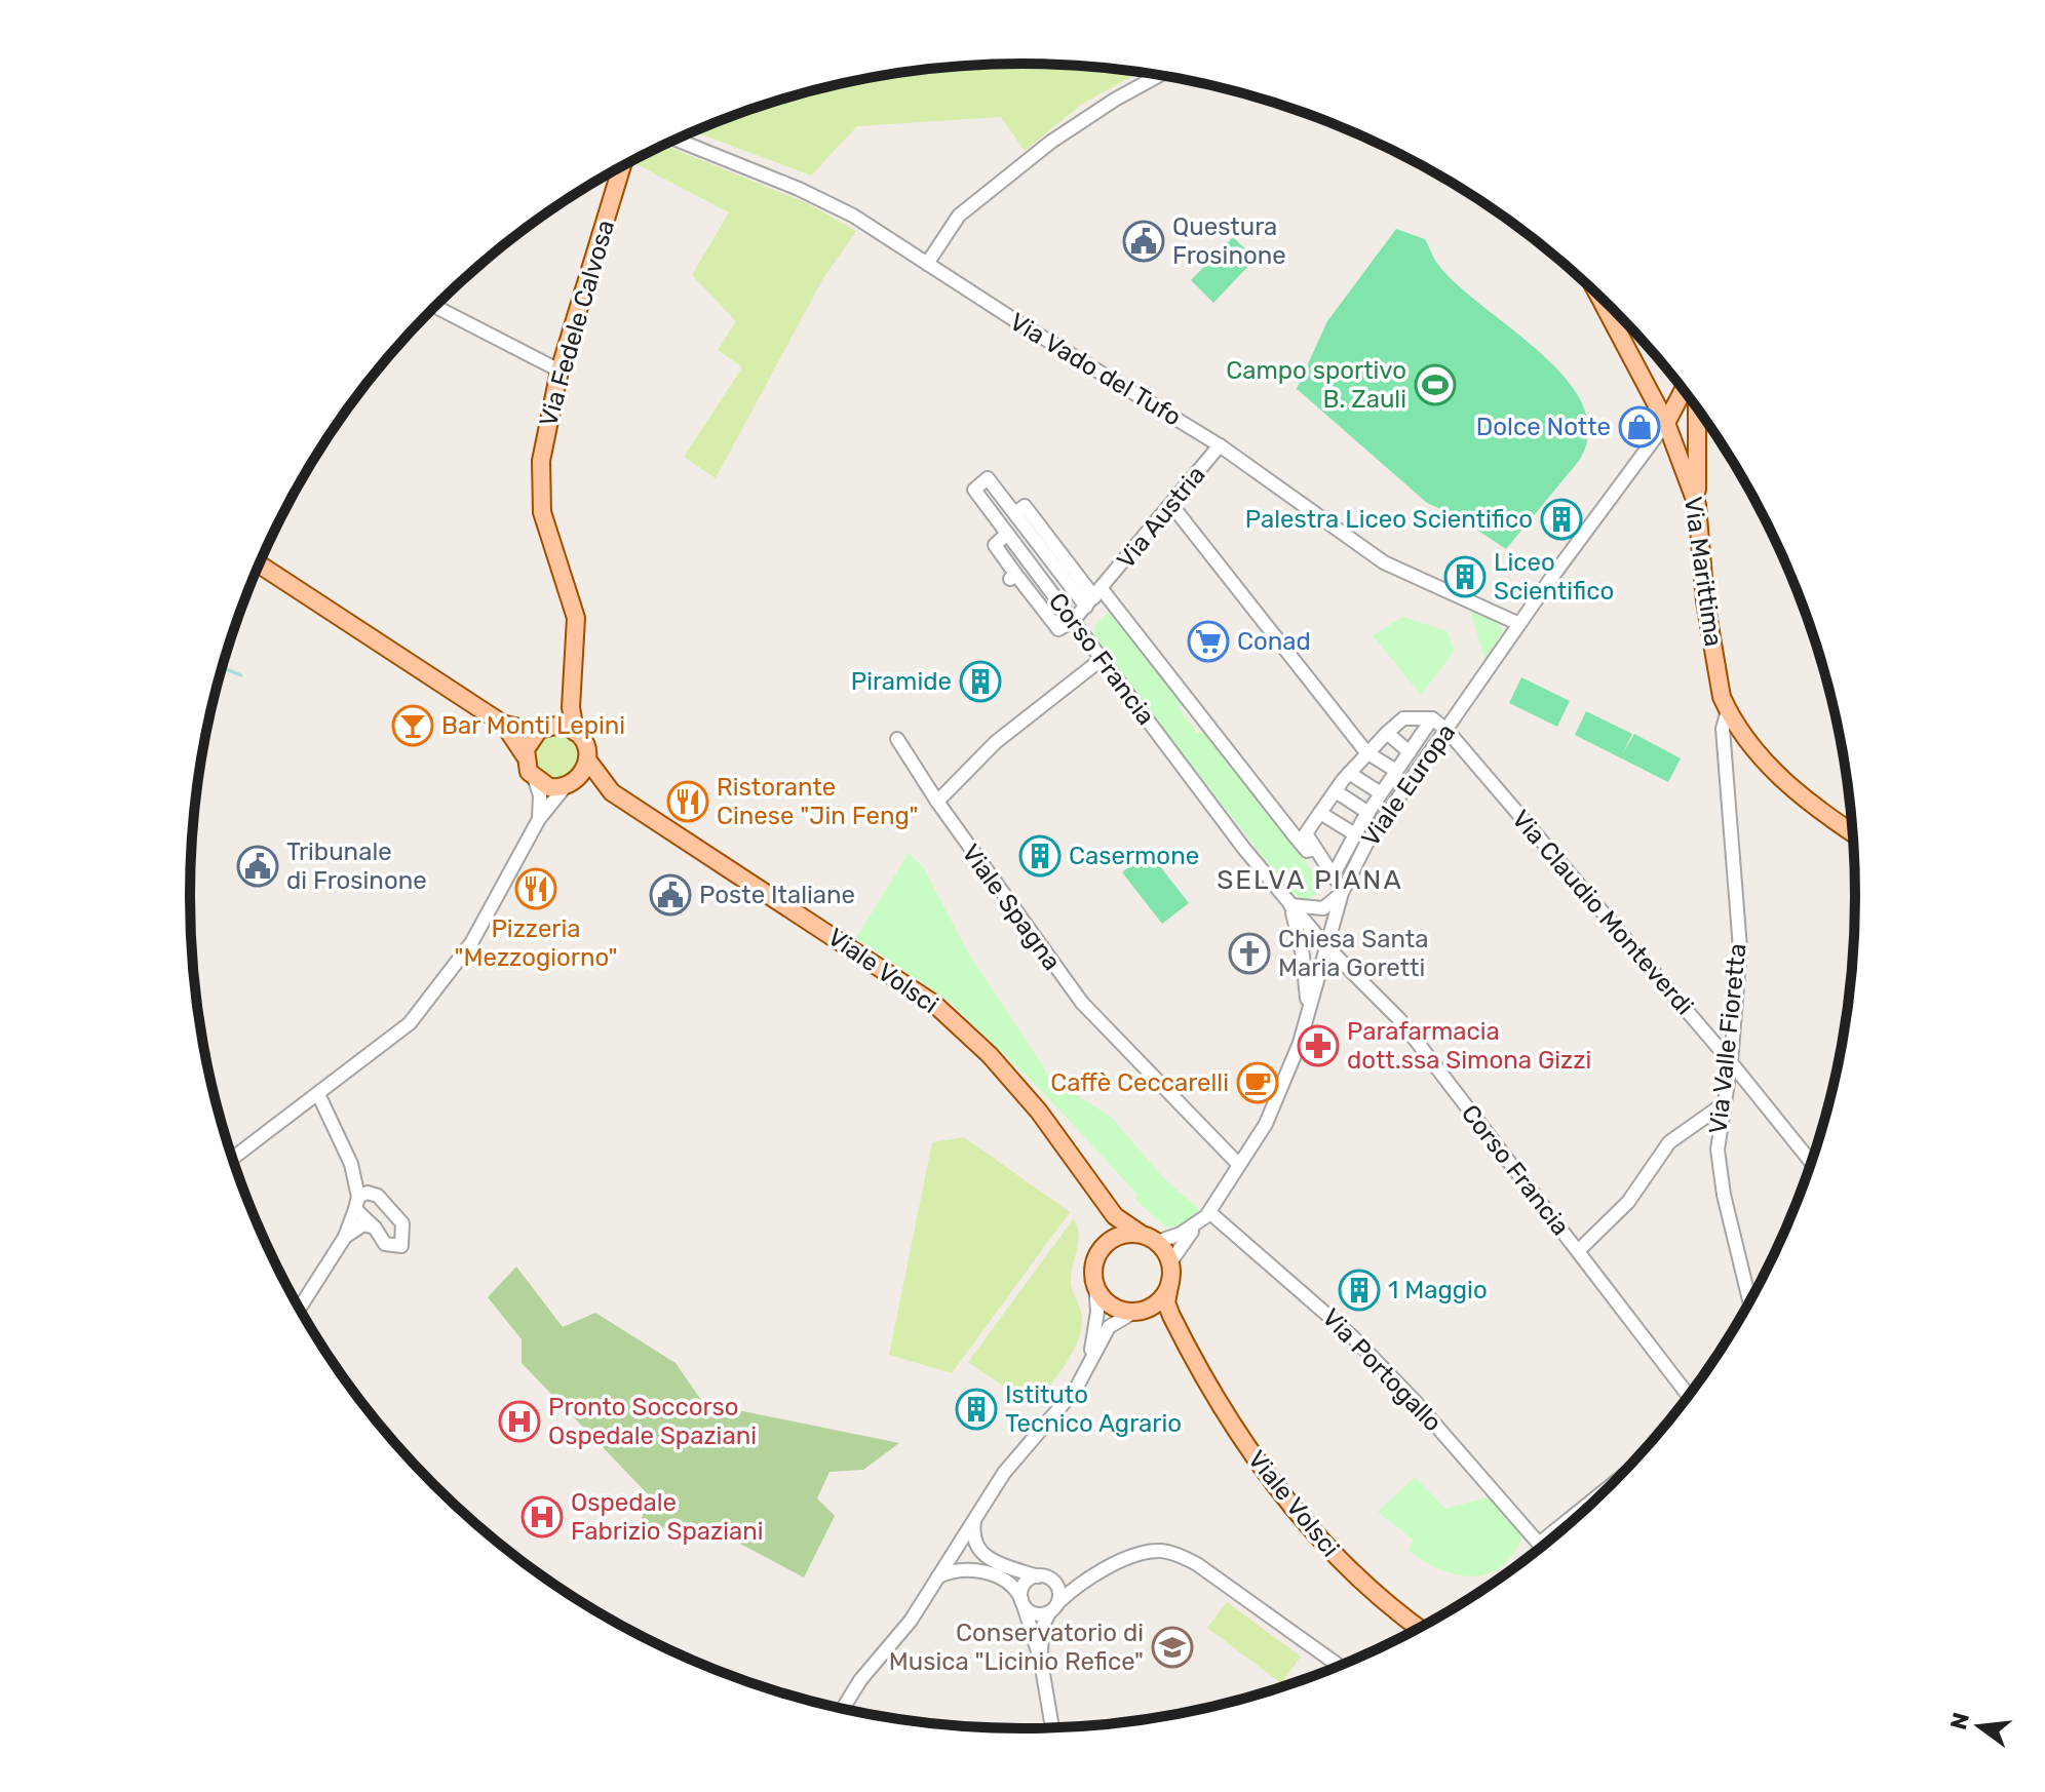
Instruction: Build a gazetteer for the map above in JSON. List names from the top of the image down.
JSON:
{
  "streets": {
    "main road": ["Via Fedele Calvosa", "Via Marittima", "Viale Volsci"],
    "street": [
      "Via Vado del Tufo",
      "Via Austria",
      "Corso Francia",
      "Viale Europa",
      "Viale Spagna",
      "Via Claudio Monteverdi",
      "Via Valle Fioretta",
      "Via Portogallo"
    ]
  },
  "crossings": [
    ["Via Fedele Calvosa", "Viale Volsci"],
    ["Via Vado del Tufo", "Via Austria"],
    ["Via Vado del Tufo", "Viale Europa"],
    ["Via Austria", "Corso Francia"],
    ["Via Marittima", "Viale Europa"],
    ["Via Marittima", "Via Valle Fioretta"],
    ["Corso Francia", "Viale Europa"],
    ["Viale Europa", "Viale Spagna"],
    ["Viale Europa", "Via Claudio Monteverdi"],
    ["Viale Europa", "Via Portogallo"],
    ["Via Claudio Monteverdi", "Via Valle Fioretta"]
  ],
  "districts": ["SELVA PIANA"],
  "places": {
    "public building": ["Questura Frosinone", "Tribunale di Frosinone", "Poste Italiane"],
    "sports": ["Campo sportivo B. Zauli"],
    "shop": ["Dolce Notte"],
    "building": [
      "Palestra Liceo Scientifico",
      "Liceo Scientifico",
      "Piramide",
      "Casermone",
      "1 Maggio",
      "Istituto Tecnico Agrario"
    ],
    "supermarket": ["Conad"],
    "bar": ["Bar Monti Lepini"],
    "restaurant": ["Ristorante Cinese \"Jin Feng\"", "Pizzeria \"Mezzogiorno\""],
    "church": ["Chiesa Santa Maria Goretti"],
    "pharmacy": ["Parafarmacia dott.ssa Simona Gizzi"],
    "cafe": ["Caffè Ceccarelli"],
    "hospital": ["Pronto Soccorso Ospedale Spaziani", "Ospedale Fabrizio Spaziani"],
    "school or university": ["Conservatorio di Musica \"Licinio Refice\""]
  },
  "north": "left"
}
